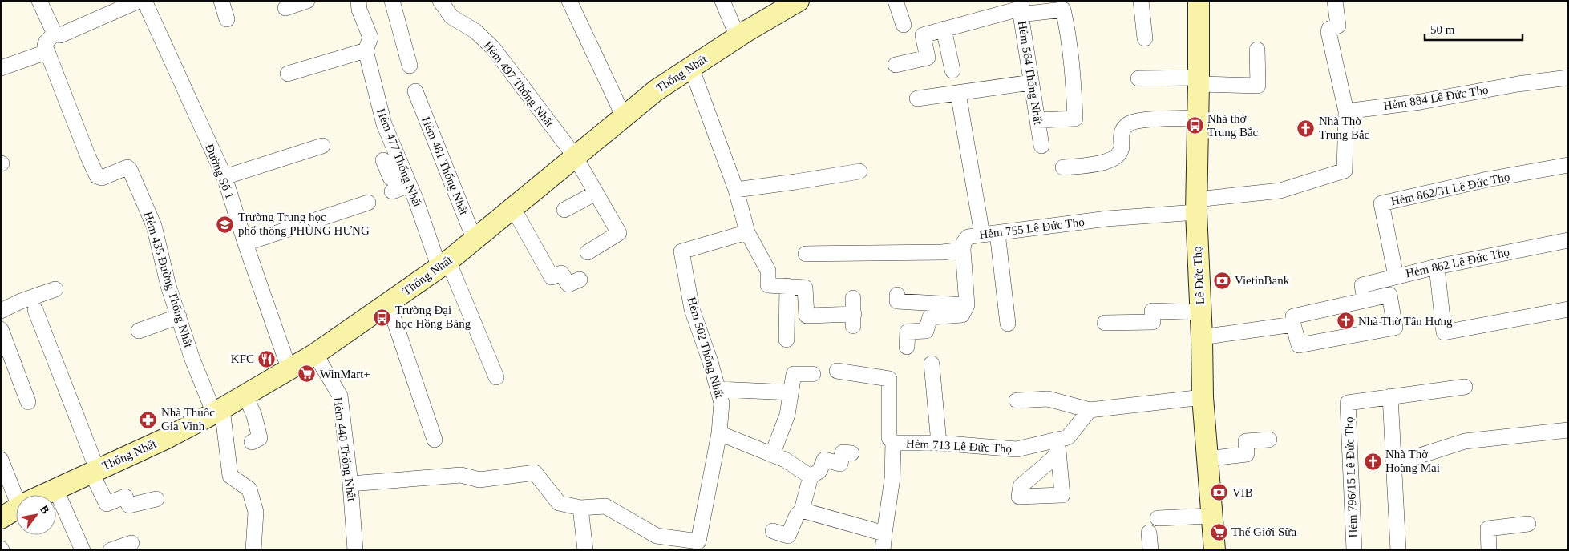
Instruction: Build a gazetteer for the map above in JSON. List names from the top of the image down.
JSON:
{
  "streets": {
    "main road": ["Thống Nhất", "Lê Đức Thọ"],
    "street": [
      "Hẻm 564 Thống Nhất",
      "Hẻm 497 Thống Nhất",
      "Hẻm 884 Lê Đức Thọ",
      "Hẻm 477 Thống Nhất",
      "Hẻm 481 Thống Nhất",
      "Đường Số 1",
      "Hẻm 862/31 Lê Đức Thọ",
      "Hẻm 755 Lê Đức Thọ",
      "Hẻm 862 Lê Đức Thọ",
      "Hẻm 435 Đường Thống Nhất",
      "Hẻm 502 Thống Nhất",
      "Hẻm 713 Lê Đức Thọ",
      "Hẻm 440 Thống Nhất",
      "Hẻm 796/15 Lê Đức Thọ"
    ]
  },
  "crossings": [
    ["Thống Nhất", "Hẻm 497 Thống Nhất"],
    ["Thống Nhất", "Hẻm 477 Thống Nhất"],
    ["Thống Nhất", "Hẻm 481 Thống Nhất"],
    ["Thống Nhất", "Đường Số 1"],
    ["Thống Nhất", "Hẻm 435 Đường Thống Nhất"],
    ["Thống Nhất", "Hẻm 440 Thống Nhất"],
    ["Hẻm 862/31 Lê Đức Thọ", "Hẻm 862 Lê Đức Thọ"],
    ["Hẻm 755 Lê Đức Thọ", "Lê Đức Thọ"]
  ],
  "places": {
    "bus stop": ["Nhà thờ Trung Bắc", "Trường Đại học Hồng Bàng"],
    "church": ["Nhà Thờ Trung Bắc", "Nhà Thờ Tân Hưng", "Nhà Thờ Hoàng Mai"],
    "school or university": ["Trường Trung học phổ thông PHÙNG HƯNG"],
    "bank": ["VietinBank", "VIB"],
    "restaurant": ["KFC"],
    "supermarket": ["WinMart+", "Thế Giới Sữa"],
    "pharmacy": ["Nhà Thuốc Gia Vinh"]
  },
  "scale_bar": "50 m",
  "north": "top right"
}
